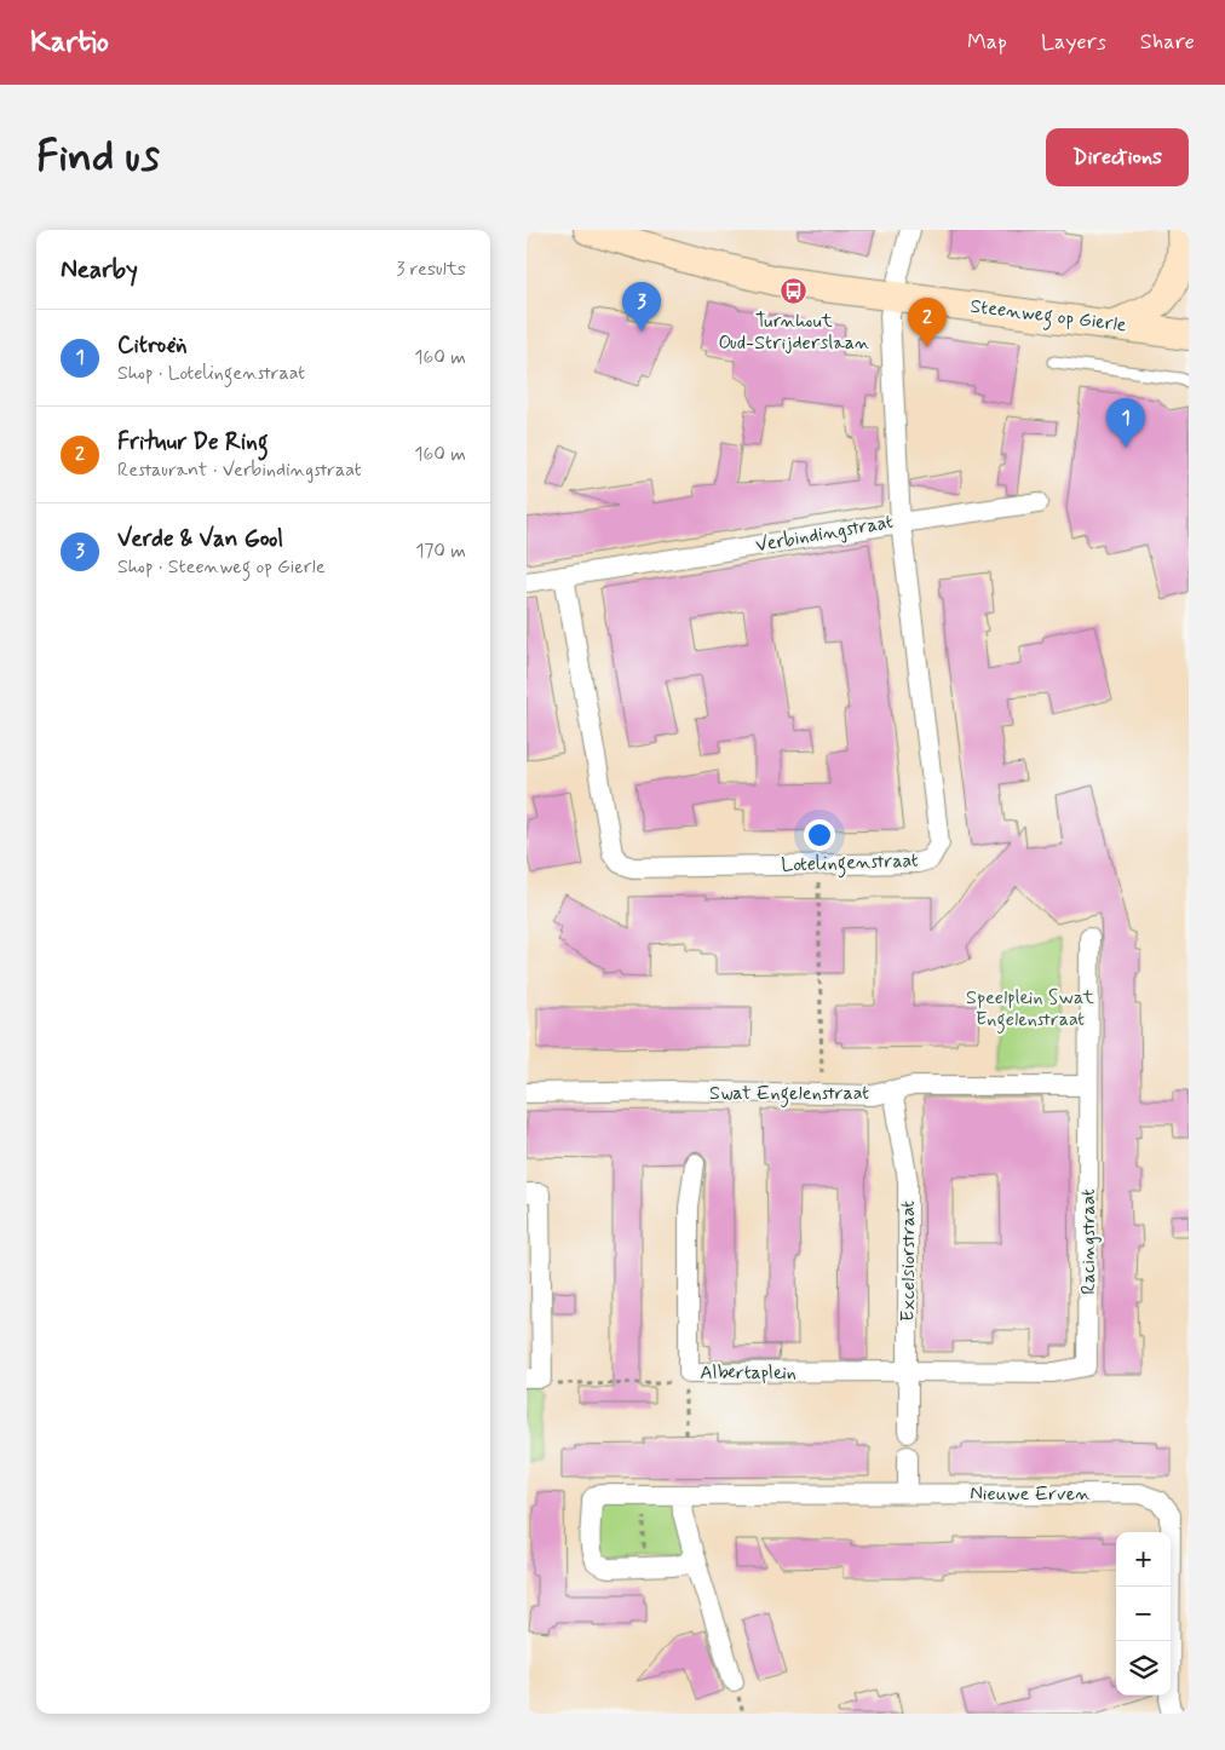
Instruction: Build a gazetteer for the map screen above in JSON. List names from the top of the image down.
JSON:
{
  "streets": {
    "street": [
      "Steenweg op Gierle",
      "Verbindingstraat",
      "Lotelingenstraat",
      "Swat Engelenstraat",
      "Racingstraat",
      "Excelsiorstraat",
      "Albertaplein",
      "Nieuwe Erven"
    ]
  },
  "crossings": [
    ["Steenweg op Gierle", "Verbindingstraat"],
    ["Verbindingstraat", "Lotelingenstraat"],
    ["Swat Engelenstraat", "Racingstraat"],
    ["Swat Engelenstraat", "Excelsiorstraat"],
    ["Racingstraat", "Excelsiorstraat"],
    ["Racingstraat", "Albertaplein"],
    ["Excelsiorstraat", "Albertaplein"]
  ],
  "parks": ["Speelplein Swat Engelenstraat"],
  "places": {
    "bus stop": ["Turnhout Oud-Strijderslaan"]
  },
  "page": {
    "header": "Kartio",
    "nav": ["Map", "Layers", "Share"],
    "buttons": "Directions",
    "title": "Find us",
    "heading": ["Nearby", "3 results"],
    "pins": ["3", "2", "1"],
    "list": [
      {
        "mark": "1",
        "name": "Citroën",
        "note": "Shop · Lotelingenstraat",
        "value": "160 m"
      },
      {
        "mark": "2",
        "name": "Frituur De Ring",
        "note": "Restaurant · Verbindingstraat",
        "value": "160 m"
      },
      {
        "mark": "3",
        "name": "Verde & Van Gool",
        "note": "Shop · Steenweg op Gierle",
        "value": "170 m"
      }
    ],
    "map_buttons": ["+", "−"]
  }
}
